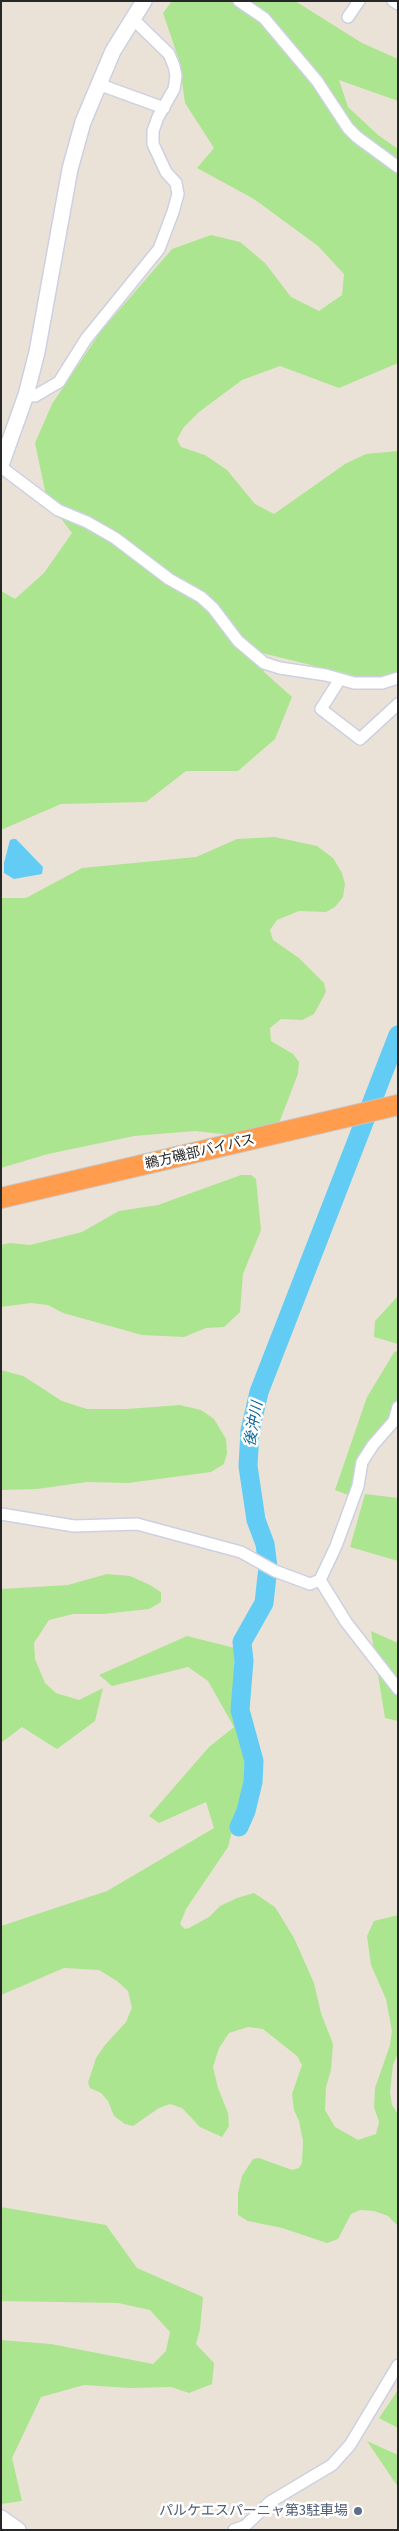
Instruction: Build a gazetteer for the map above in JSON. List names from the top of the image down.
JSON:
{
  "streets": {
    "highway": ["鵜方磯部バイパス"]
  },
  "water": ["後沖川"],
  "places": ["パルケエスパーニャ第3駐車場"]
}
